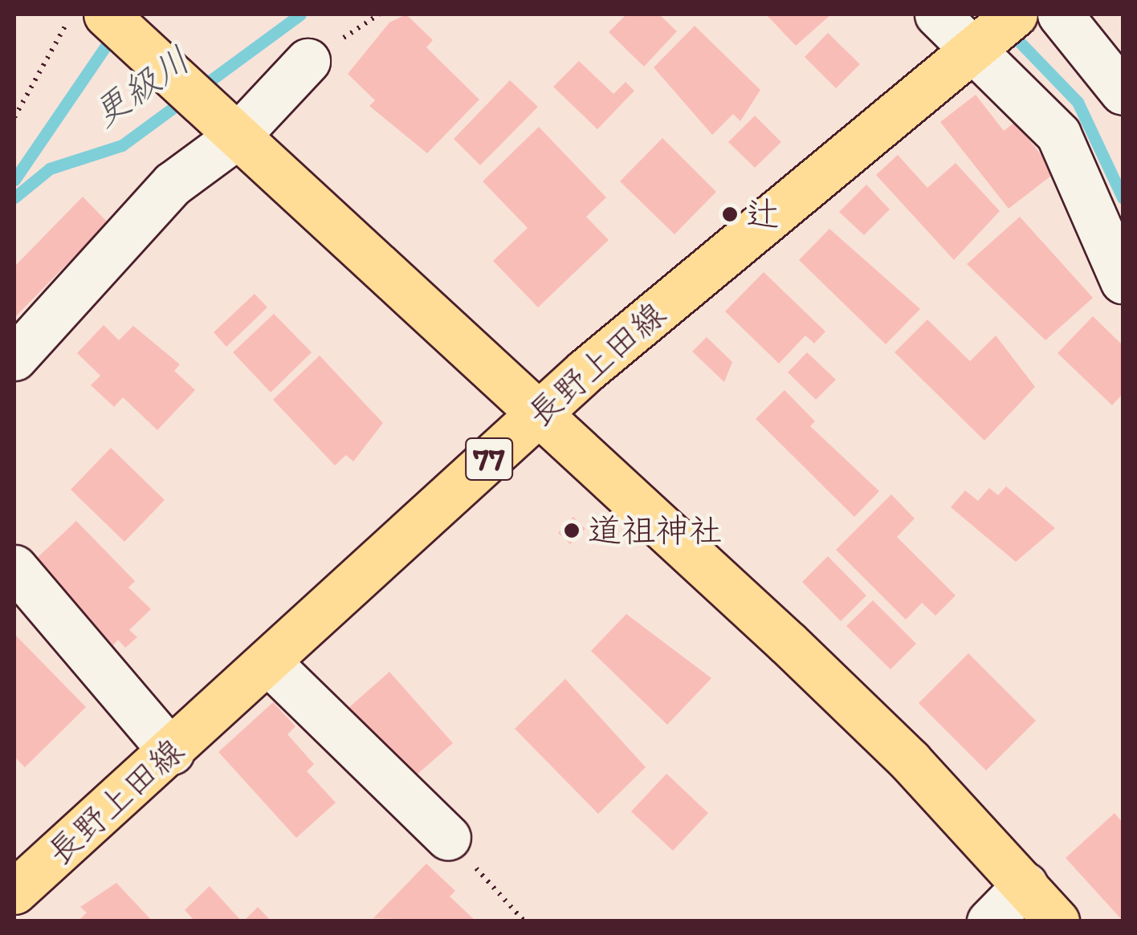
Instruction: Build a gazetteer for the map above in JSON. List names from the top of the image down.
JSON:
{
  "streets": {
    "main road": ["長野上田線", "77"]
  },
  "water": ["更級川"],
  "places": ["辻", "道祖神社"]
}
